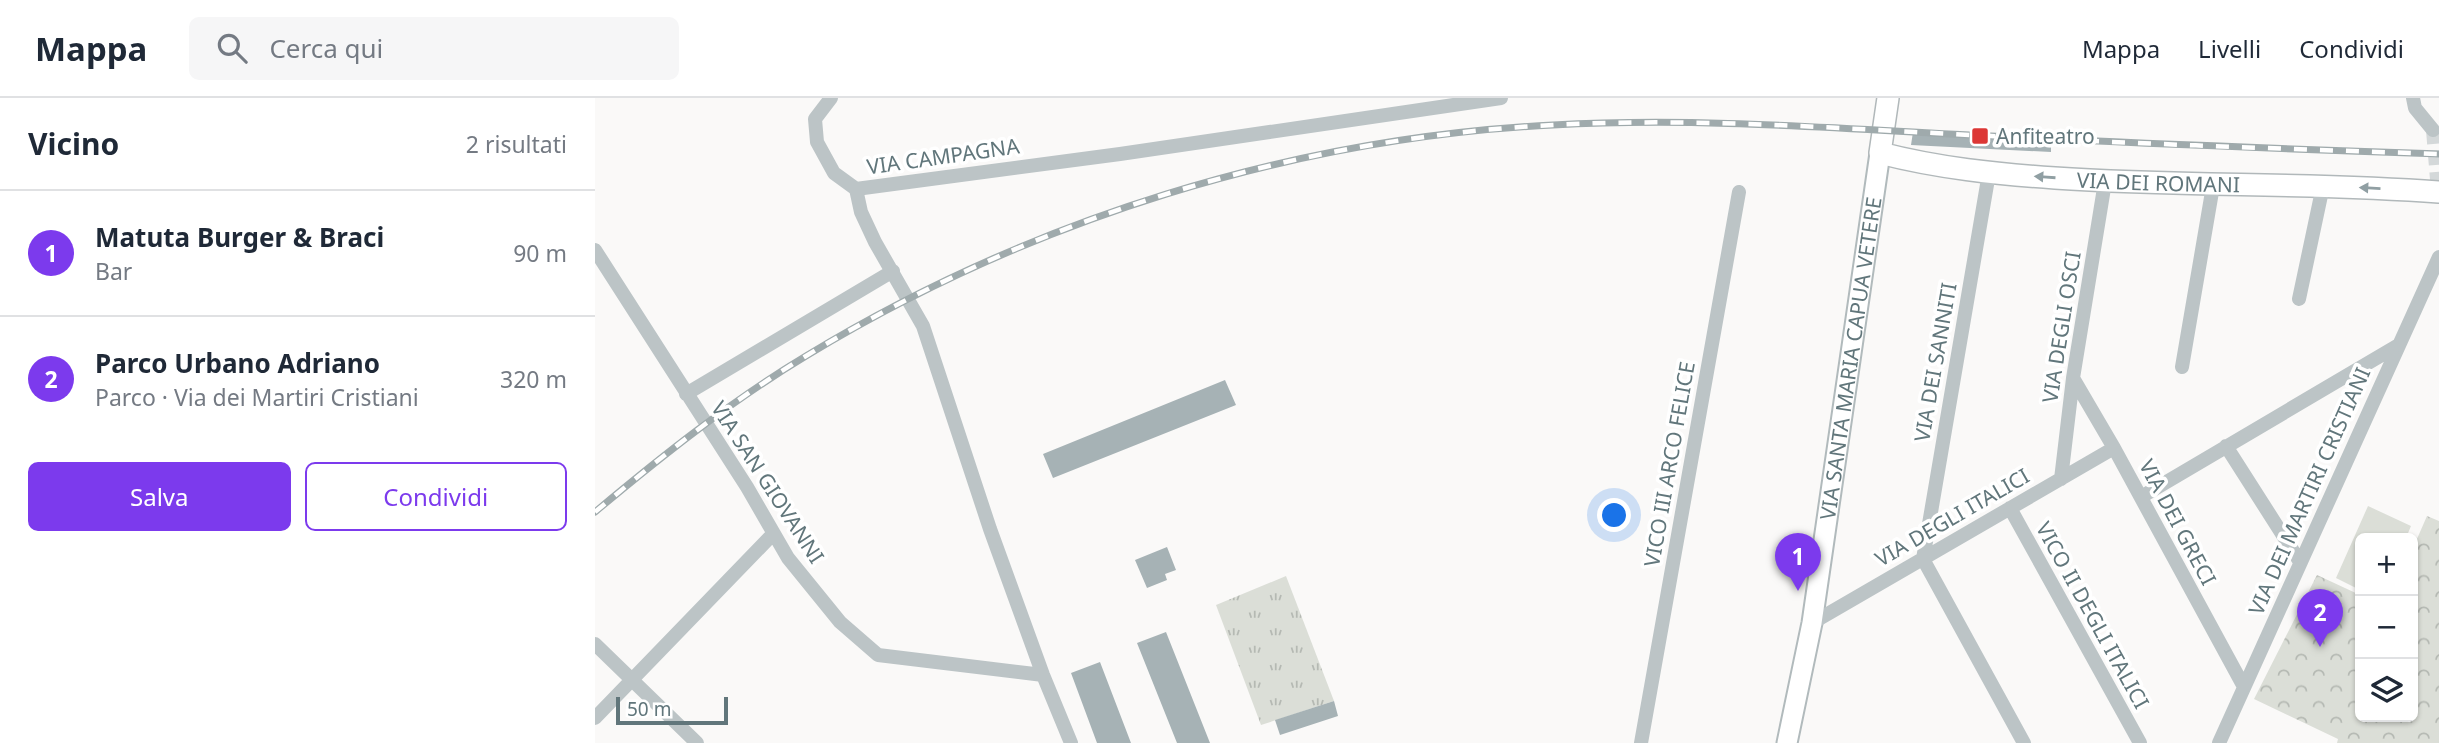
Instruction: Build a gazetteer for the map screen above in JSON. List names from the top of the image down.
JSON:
{
  "streets": {
    "main road": ["VIA DEI ROMANI", "VIA SANTA MARIA CAPUA VETERE"],
    "street": [
      "VIA CAMPAGNA",
      "VIA DEGLI OSCI",
      "VIA DEI SANNITI",
      "VICO III ARCO FELICE",
      "VIA SAN GIOVANNI",
      "VIA DEI MARTIRI CRISTIANI",
      "VIA DEGLI ITALICI",
      "VIA DEI GRECI",
      "VICO II DEGLI ITALICI"
    ]
  },
  "crossings": [
    ["VIA CAMPAGNA", "VIA SAN GIOVANNI"],
    ["VIA DEI ROMANI", "VIA DEGLI OSCI"],
    ["VIA DEI ROMANI", "VIA SANTA MARIA CAPUA VETERE"],
    ["VIA DEI ROMANI", "VIA DEI SANNITI"],
    ["VIA DEGLI OSCI", "VIA DEGLI ITALICI"],
    ["VIA DEGLI OSCI", "VIA DEI GRECI"],
    ["VIA SANTA MARIA CAPUA VETERE", "VIA DEGLI ITALICI"],
    ["VIA DEI SANNITI", "VIA DEGLI ITALICI"],
    ["VIA DEI MARTIRI CRISTIANI", "VIA DEI GRECI"],
    ["VIA DEGLI ITALICI", "VIA DEI GRECI"],
    ["VIA DEGLI ITALICI", "VICO II DEGLI ITALICI"]
  ],
  "one_way": ["VIA DEI ROMANI"],
  "places": {
    "transit": ["Anfiteatro"]
  },
  "scale_bar": "50 m",
  "page": {
    "header": "Mappa",
    "search": "Cerca qui",
    "nav": ["Mappa", "Livelli", "Condividi"],
    "heading": ["Vicino", "2 risultati"],
    "list": [
      {
        "mark": "1",
        "name": "Matuta Burger & Braci",
        "note": "Bar",
        "value": "90 m"
      },
      {
        "mark": "2",
        "name": "Parco Urbano Adriano",
        "note": "Parco · Via dei Martiri Cristiani",
        "value": "320 m"
      }
    ],
    "buttons": ["Salva", "Condividi"],
    "map_buttons": ["+", "−"],
    "pins": ["1", "2"],
    "scale": "50 m"
  }
}
